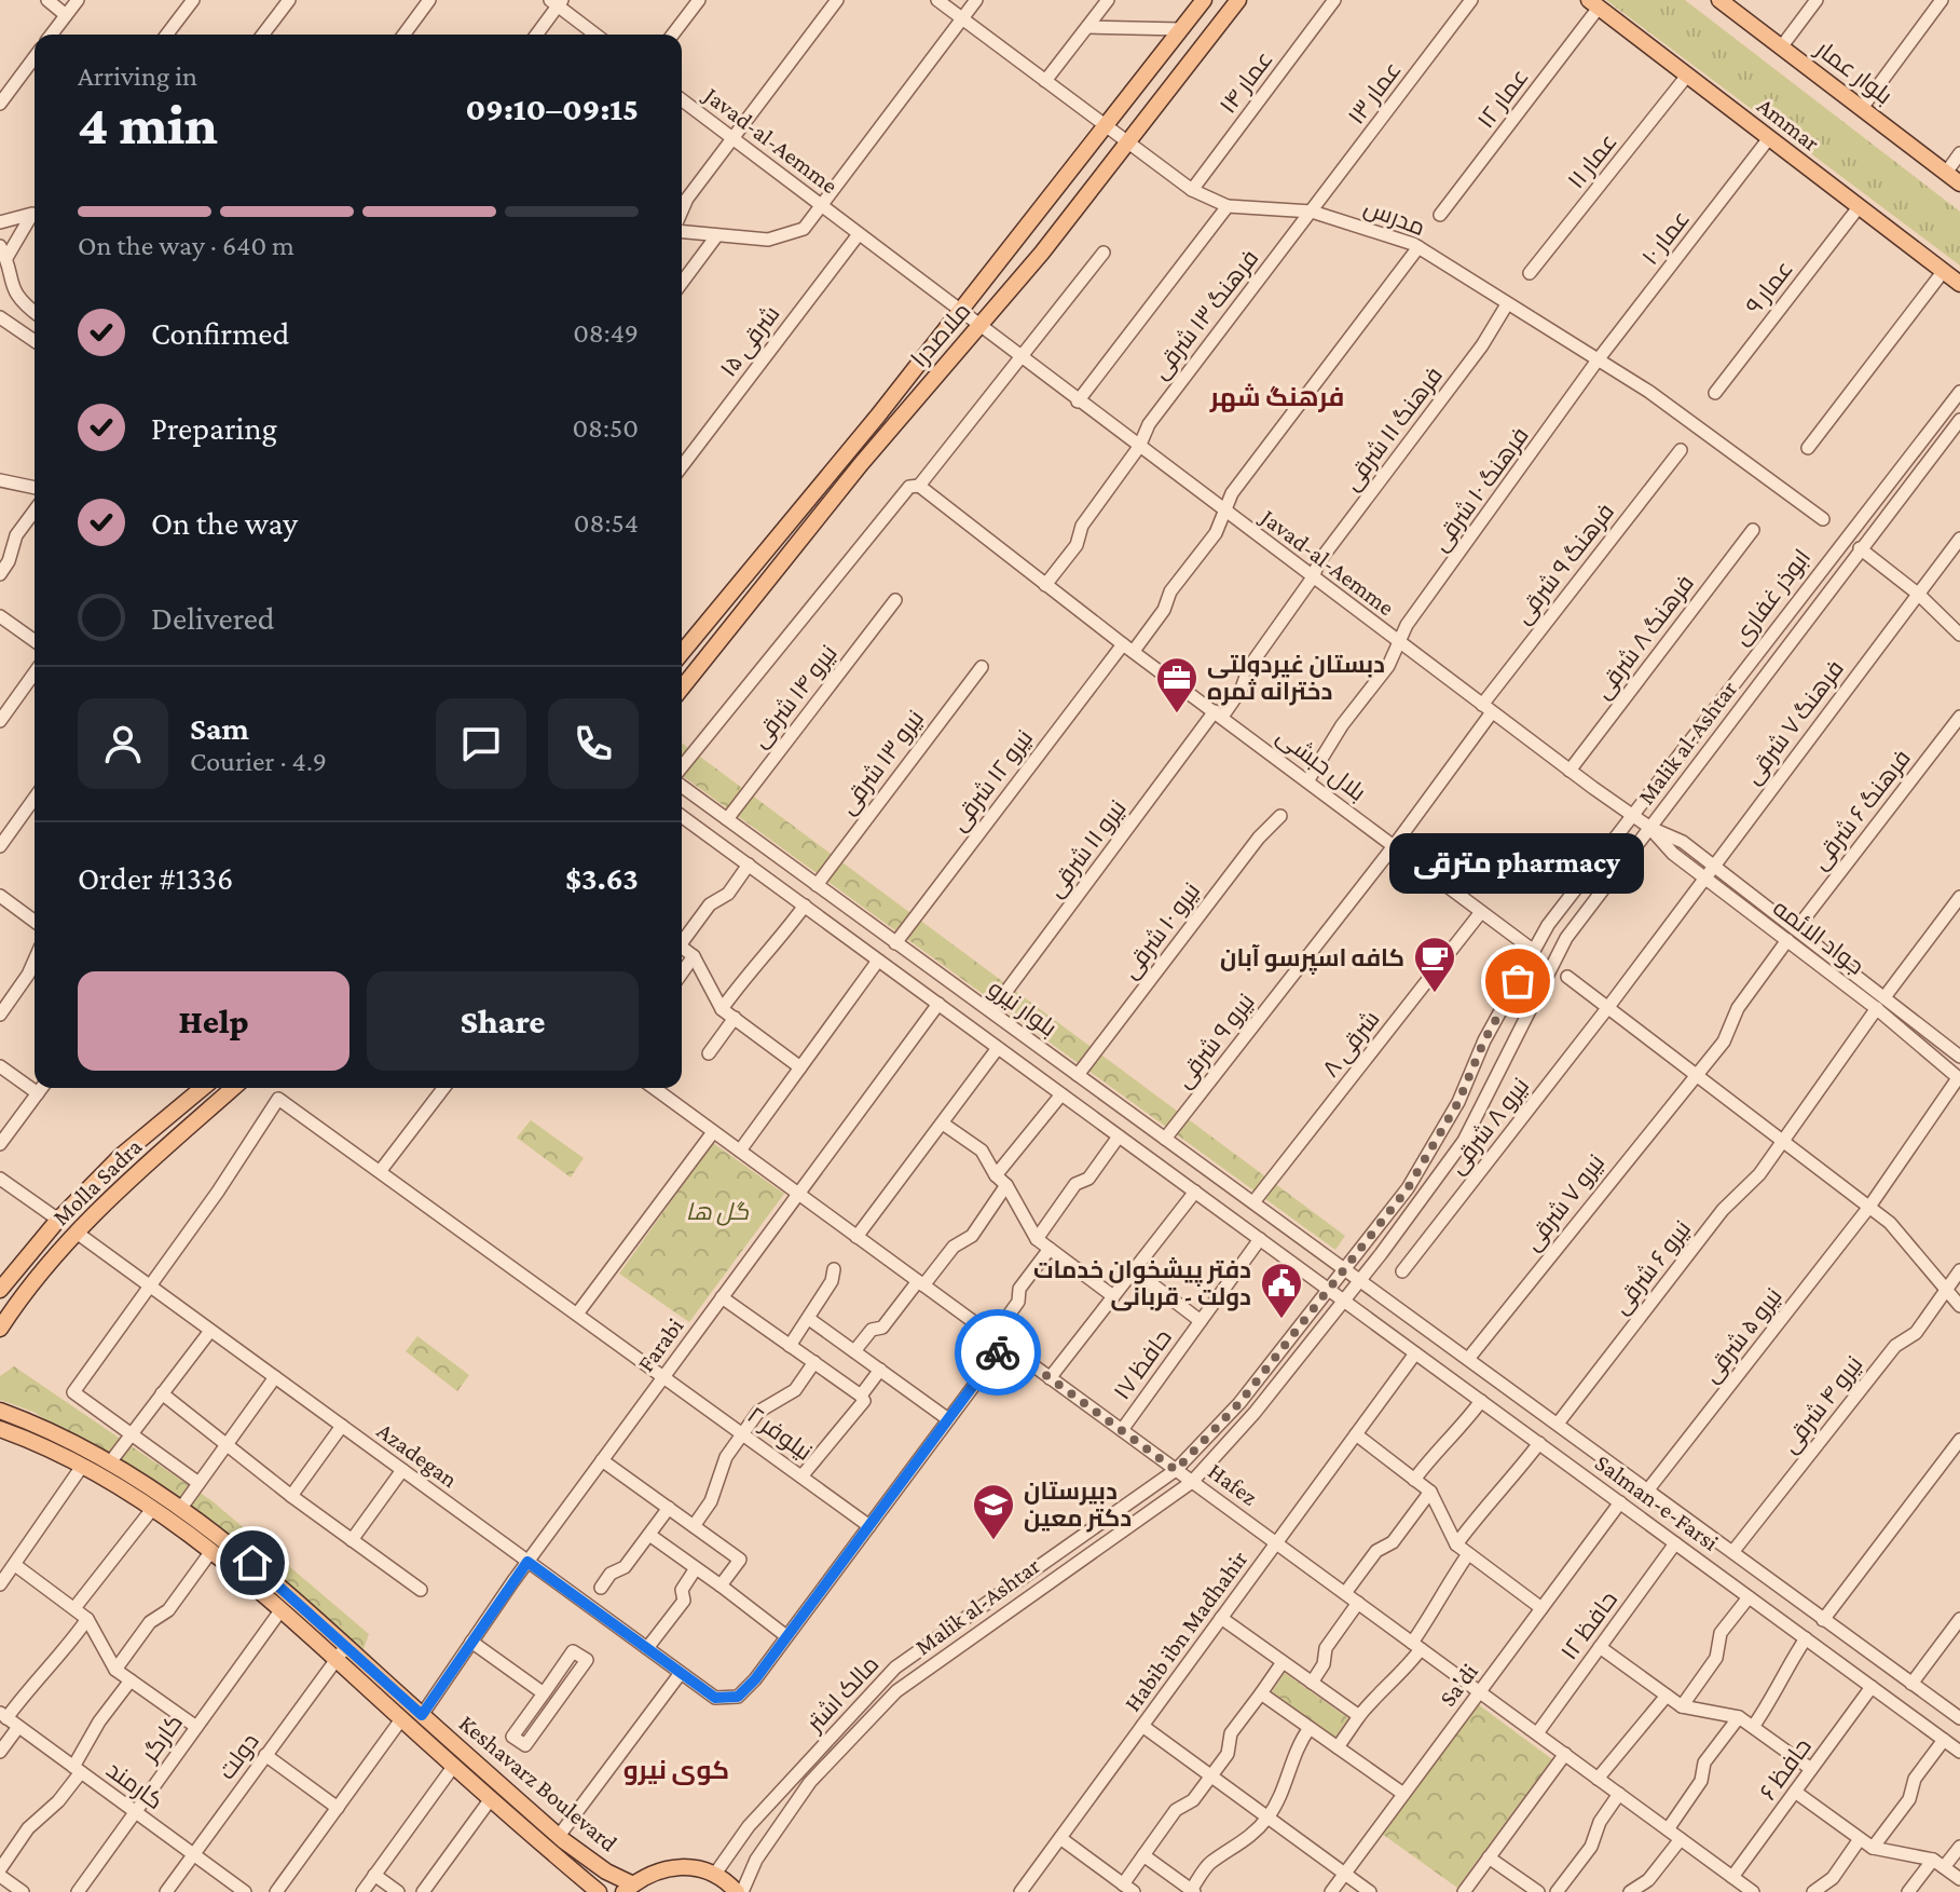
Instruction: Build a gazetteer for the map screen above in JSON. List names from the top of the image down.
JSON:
{
  "streets": {
    "main road": [
      "بلوار عمار",
      "Ammar",
      "ملاصدرا",
      "Molla Sadra",
      "Keshavarz Boulevard"
    ],
    "street": [
      "عمار ۱۴",
      "عمار ۱۳",
      "عمار ۱۲",
      "Javad-al-Aemme",
      "عمار ۱۱",
      "مدرس",
      "عمار ۱۰",
      "عمار ۹",
      "فرهنگ ۱۳ شرقی",
      "۱۵ شرقی",
      "فرهنگ ۱۱ شرقی",
      "فرهنگ ۱۰ شرقی",
      "فرهنگ ۹ شرقی",
      "ابوذر غفاری",
      "فرهنگ ۸ شرقی",
      "نیرو ۱۴ شرقی",
      "فرهنگ ۷ شرقی",
      "Malik al-Ashtar",
      "نیرو ۱۳ شرقی",
      "بلال حبشی",
      "نیرو ۱۲ شرقی",
      "فرهنگ ۶ شرقی",
      "نیرو ۱۱ شرقی",
      "نیرو ۱۰ شرقی",
      "جواد الائمه",
      "بلوار نیرو",
      "نیرو ۹ شرقی",
      "۸ شرقی",
      "نیرو ۸ شرقی",
      "نیرو ۷ شرقی",
      "نیرو ۶ شرقی",
      "نیرو ۵ شرقی",
      "Farabi",
      "حافظ ۱۷",
      "نیرو ۴ شرقی",
      "نیلوفر ۲",
      "Azadegan",
      "Hafez",
      "Salman-e-Farsi",
      "حافظ ۱۲",
      "Habib ibn Madhahir",
      "Sa'di",
      "مالک اشتر",
      "کارگر",
      "دولت",
      "حافظ ۶",
      "کارمند"
    ]
  },
  "crossings": [
    ["عمار ۱۴", "مدرس"],
    ["عمار ۱۳", "مدرس"],
    ["عمار ۱۳", "فرهنگ ۱۳ شرقی"],
    ["عمار ۱۲", "Ammar"],
    ["Ammar", "عمار ۱۱"],
    ["Ammar", "عمار ۱۰"],
    ["Ammar", "عمار ۹"],
    ["Javad-al-Aemme", "فرهنگ ۱۳ شرقی"],
    ["Javad-al-Aemme", "ملاصدرا"],
    ["Javad-al-Aemme", "۱۵ شرقی"],
    ["Javad-al-Aemme", "فرهنگ ۱۱ شرقی"],
    ["Javad-al-Aemme", "فرهنگ ۱۰ شرقی"],
    ["Javad-al-Aemme", "فرهنگ ۹ شرقی"],
    ["Javad-al-Aemme", "ابوذر غفاری"],
    ["Javad-al-Aemme", "فرهنگ ۸ شرقی"],
    ["Javad-al-Aemme", "فرهنگ ۷ شرقی"],
    ["Javad-al-Aemme", "Malik al-Ashtar"],
    ["Javad-al-Aemme", "نیرو ۱۲ شرقی"],
    ["Javad-al-Aemme", "فرهنگ ۶ شرقی"],
    ["Javad-al-Aemme", "جواد الائمه"],
    ["Javad-al-Aemme", "نیرو ۶ شرقی"],
    ["مدرس", "عمار ۱۰"],
    ["مدرس", "فرهنگ ۱۳ شرقی"],
    ["مدرس", "ملاصدرا"],
    ["مدرس", "فرهنگ ۱۱ شرقی"],
    ["مدرس", "فرهنگ ۱۰ شرقی"],
    ["مدرس", "نیرو ۱۲ شرقی"],
    ["عمار ۱۰", "فرهنگ ۱۰ شرقی"],
    ["فرهنگ ۱۳ شرقی", "بلال حبشی"],
    ["فرهنگ ۱۱ شرقی", "بلال حبشی"],
    ["فرهنگ ۱۱ شرقی", "نیرو ۱۱ شرقی"],
    ["فرهنگ ۱۰ شرقی", "بلال حبشی"],
    ["فرهنگ ۹ شرقی", "بلال حبشی"],
    ["فرهنگ ۹ شرقی", "نیرو ۹ شرقی"],
    ["ابوذر غفاری", "بلال حبشی"],
    ["ابوذر غفاری", "بلوار نیرو"],
    ["ابوذر غفاری", "Salman-e-Farsi"],
    ["نیرو ۱۴ شرقی", "بلوار نیرو"],
    ["فرهنگ ۷ شرقی", "جواد الائمه"],
    ["فرهنگ ۷ شرقی", "نیرو ۸ شرقی"],
    ["Malik al-Ashtar", "جواد الائمه"],
    ["Malik al-Ashtar", "Hafez"],
    ["Malik al-Ashtar", "Salman-e-Farsi"],
    ["نیرو ۱۳ شرقی", "بلوار نیرو"],
    ["بلال حبشی", "نیرو ۱۲ شرقی"],
    ["بلال حبشی", "نیرو ۱۱ شرقی"],
    ["بلال حبشی", "نیرو ۹ شرقی"],
    ["بلال حبشی", "۸ شرقی"],
    ["نیرو ۱۲ شرقی", "بلوار نیرو"],
    ["نیرو ۱۱ شرقی", "بلوار نیرو"],
    ["نیرو ۱۰ شرقی", "بلوار نیرو"],
    ["جواد الائمه", "نیرو ۸ شرقی"],
    ["جواد الائمه", "نیرو ۷ شرقی"],
    ["جواد الائمه", "نیرو ۶ شرقی"],
    ["جواد الائمه", "نیرو ۵ شرقی"],
    ["بلوار نیرو", "نیرو ۹ شرقی"],
    ["بلوار نیرو", "۸ شرقی"],
    ["بلوار نیرو", "Farabi"],
    ["بلوار نیرو", "حافظ ۱۷"],
    ["بلوار نیرو", "Salman-e-Farsi"],
    ["بلوار نیرو", "مالک اشتر"],
    ["Molla Sadra", "Azadegan"],
    ["نیرو ۷ شرقی", "Salman-e-Farsi"],
    ["نیرو ۶ شرقی", "Salman-e-Farsi"],
    ["نیرو ۵ شرقی", "Salman-e-Farsi"],
    ["Farabi", "نیلوفر ۲"],
    ["Farabi", "Azadegan"],
    ["Farabi", "Hafez"],
    ["Farabi", "Keshavarz Boulevard"],
    ["حافظ ۱۷", "Hafez"],
    ["نیرو ۴ شرقی", "Salman-e-Farsi"],
    ["نیلوفر ۲", "Azadegan"],
    ["Hafez", "حافظ ۱۲"],
    ["Hafez", "Habib ibn Madhahir"],
    ["Hafez", "Sa'di"],
    ["Hafez", "مالک اشتر"],
    ["Hafez", "حافظ ۶"],
    ["Salman-e-Farsi", "حافظ ۱۲"],
    ["Salman-e-Farsi", "Habib ibn Madhahir"],
    ["Salman-e-Farsi", "Sa'di"],
    ["Salman-e-Farsi", "مالک اشتر"],
    ["Salman-e-Farsi", "حافظ ۶"],
    ["کارگر", "Keshavarz Boulevard"],
    ["کارگر", "کارمند"],
    ["دولت", "Keshavarz Boulevard"],
    ["دولت", "کارمند"]
  ],
  "districts": ["فرهنگ شهر", "کوی نیرو"],
  "parks": ["گل ها"],
  "places": {
    "office": ["دبستان غیردولتی دخترانه ثمره"],
    "other": ["مترقی pharmacy"],
    "cafe": ["کافه اسپرسو آبان"],
    "public building": ["دفتر پیشخوان خدمات دولت - قربانی"],
    "school or university": ["دبیرستان دکتر معین"]
  },
  "page": {
    "heading": ["4 min", "Arriving in", "09:10–09:15"],
    "panel": [
      "Sam",
      "Courier · 4.9",
      "Order #1336",
      "$3.63"
    ],
    "bar": "On the way · 640 m",
    "list": [
      ["Confirmed", "08:49"],
      ["Preparing", "08:50"],
      ["On the way", "08:54"],
      "Delivered"
    ],
    "bubble": "مترقی pharmacy",
    "buttons": ["Help", "Share"]
  }
}
